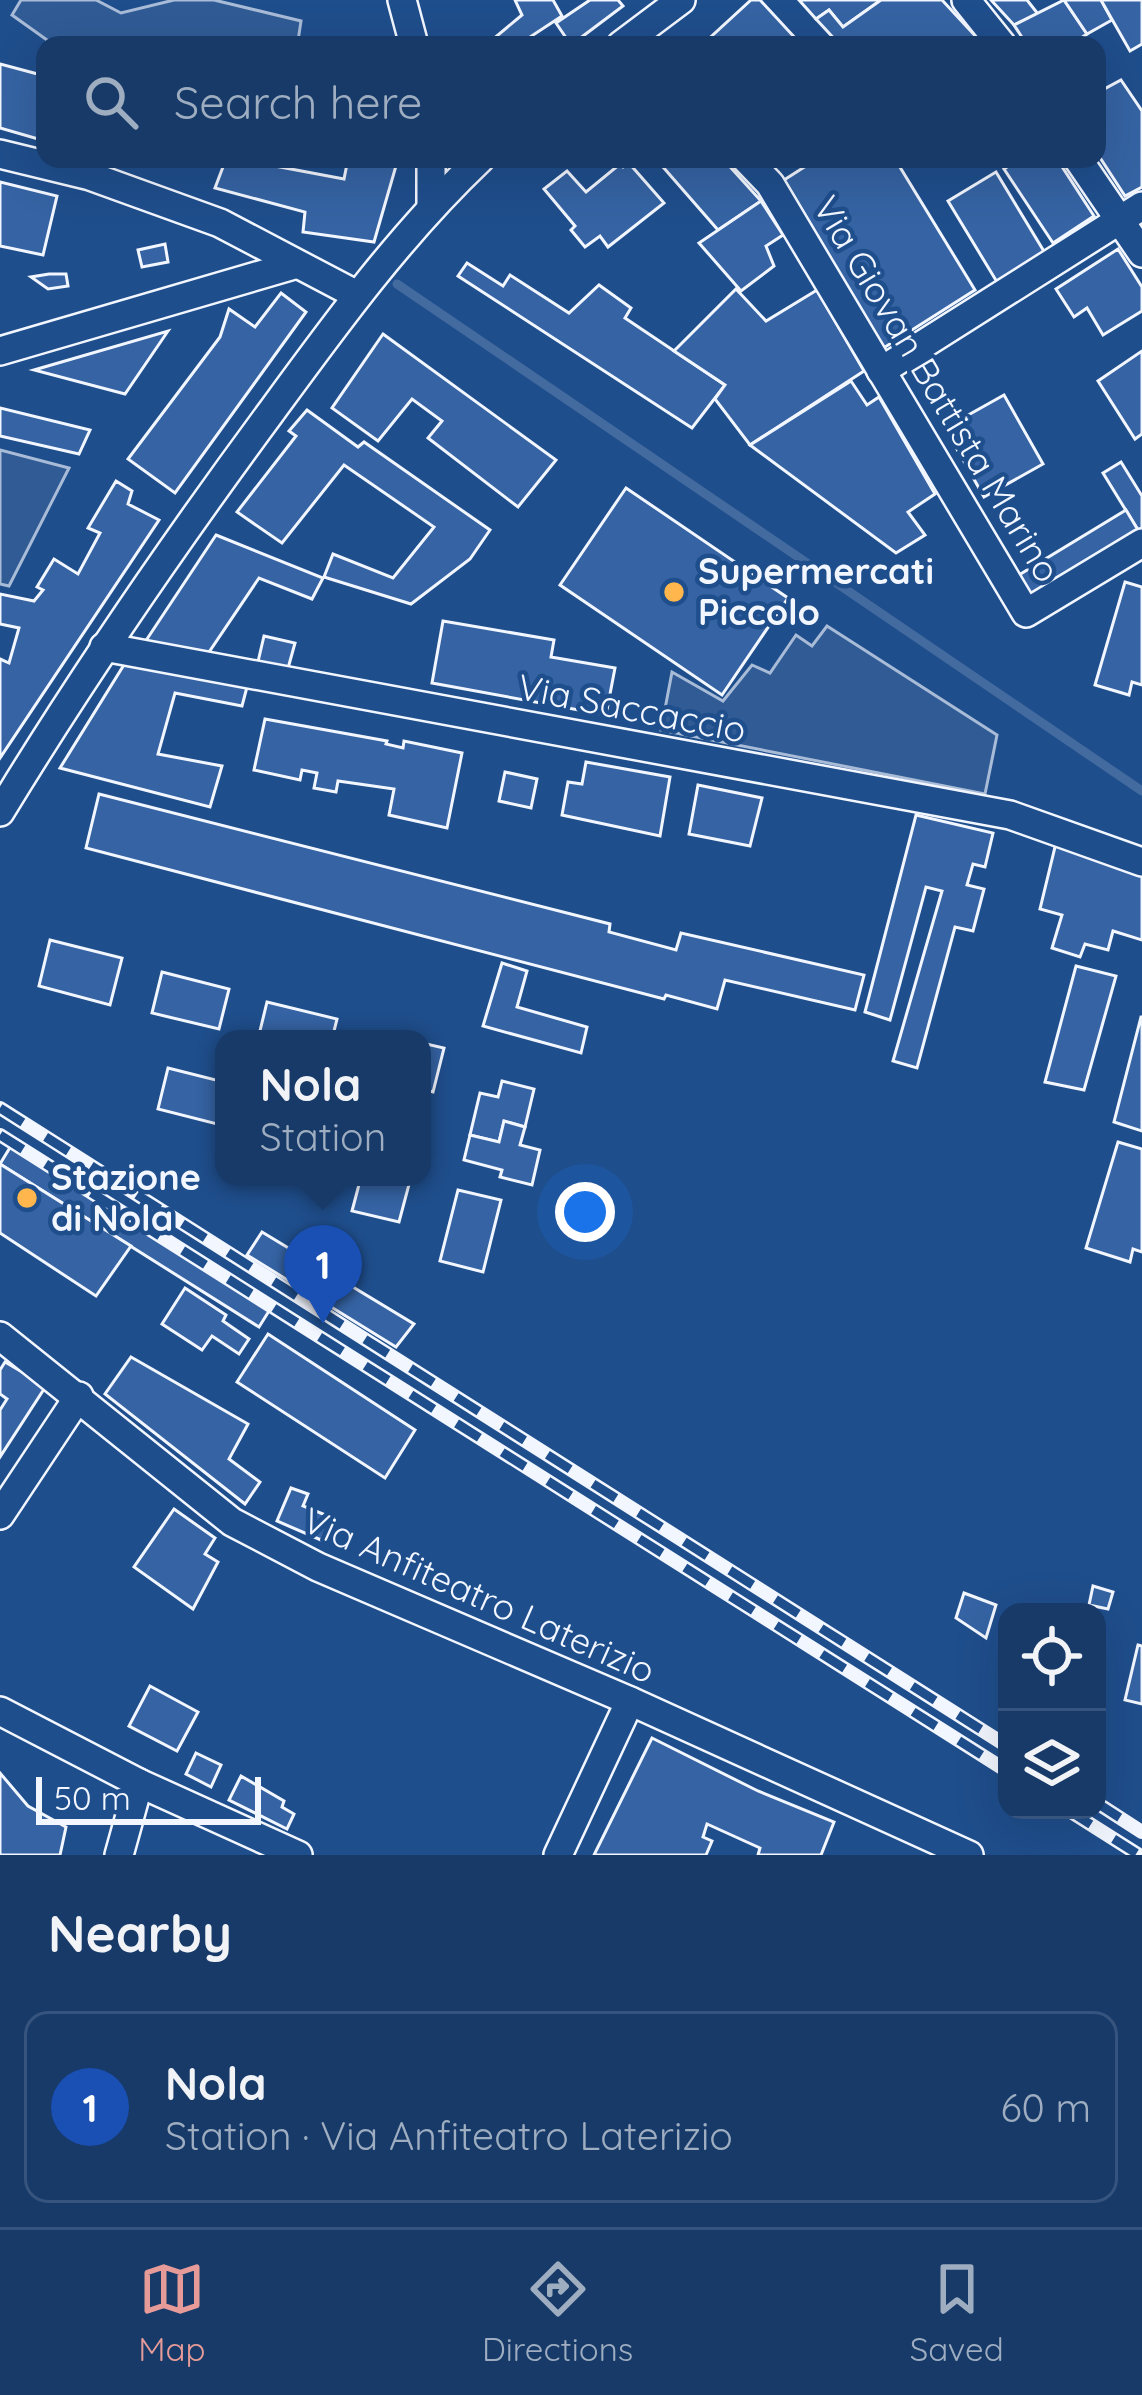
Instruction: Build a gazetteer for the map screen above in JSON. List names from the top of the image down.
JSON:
{
  "streets": {
    "street": ["Via Giovan Battista Marino", "Via Saccaccio", "Via Anfiteatro Laterizio"]
  },
  "places": ["Supermercati Piccolo", "Stazione di Nola"],
  "scale_bar": "50 m",
  "page": {
    "search": "Search here",
    "popup": ["Nola", "Station"],
    "pins": "1",
    "scale": "50 m",
    "heading": "Nearby",
    "list": [
      {
        "mark": "1",
        "name": "Nola",
        "note": "Station · Via Anfiteatro Laterizio",
        "value": "60 m"
      }
    ],
    "nav": ["Map", "Directions", "Saved"]
  }
}
